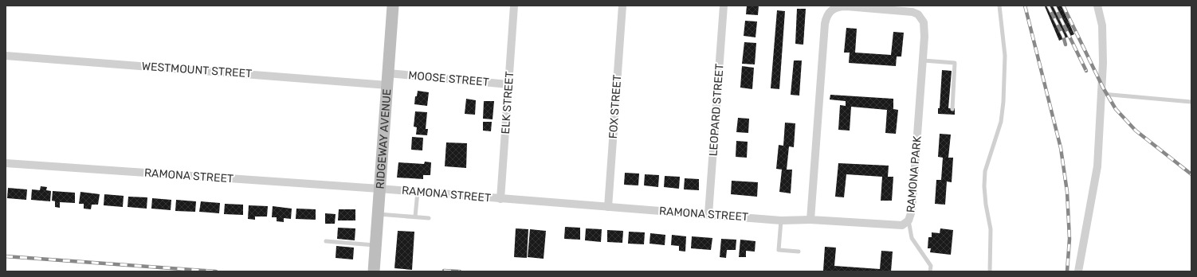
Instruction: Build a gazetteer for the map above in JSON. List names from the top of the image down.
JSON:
{
  "streets": {
    "street": [
      "WESTMOUNT STREET",
      "MOOSE STREET",
      "ELK STREET",
      "FOX STREET",
      "LEOPARD STREET",
      "RIDGEWAY AVENUE",
      "RAMONA PARK",
      "RAMONA STREET"
    ]
  },
  "crossings": [
    ["WESTMOUNT STREET", "MOOSE STREET"],
    ["WESTMOUNT STREET", "RIDGEWAY AVENUE"],
    ["MOOSE STREET", "ELK STREET"],
    ["MOOSE STREET", "RIDGEWAY AVENUE"],
    ["ELK STREET", "RAMONA STREET"],
    ["FOX STREET", "RAMONA STREET"],
    ["LEOPARD STREET", "RAMONA STREET"],
    ["RIDGEWAY AVENUE", "RAMONA STREET"],
    ["RAMONA PARK", "RAMONA STREET"]
  ]
}
